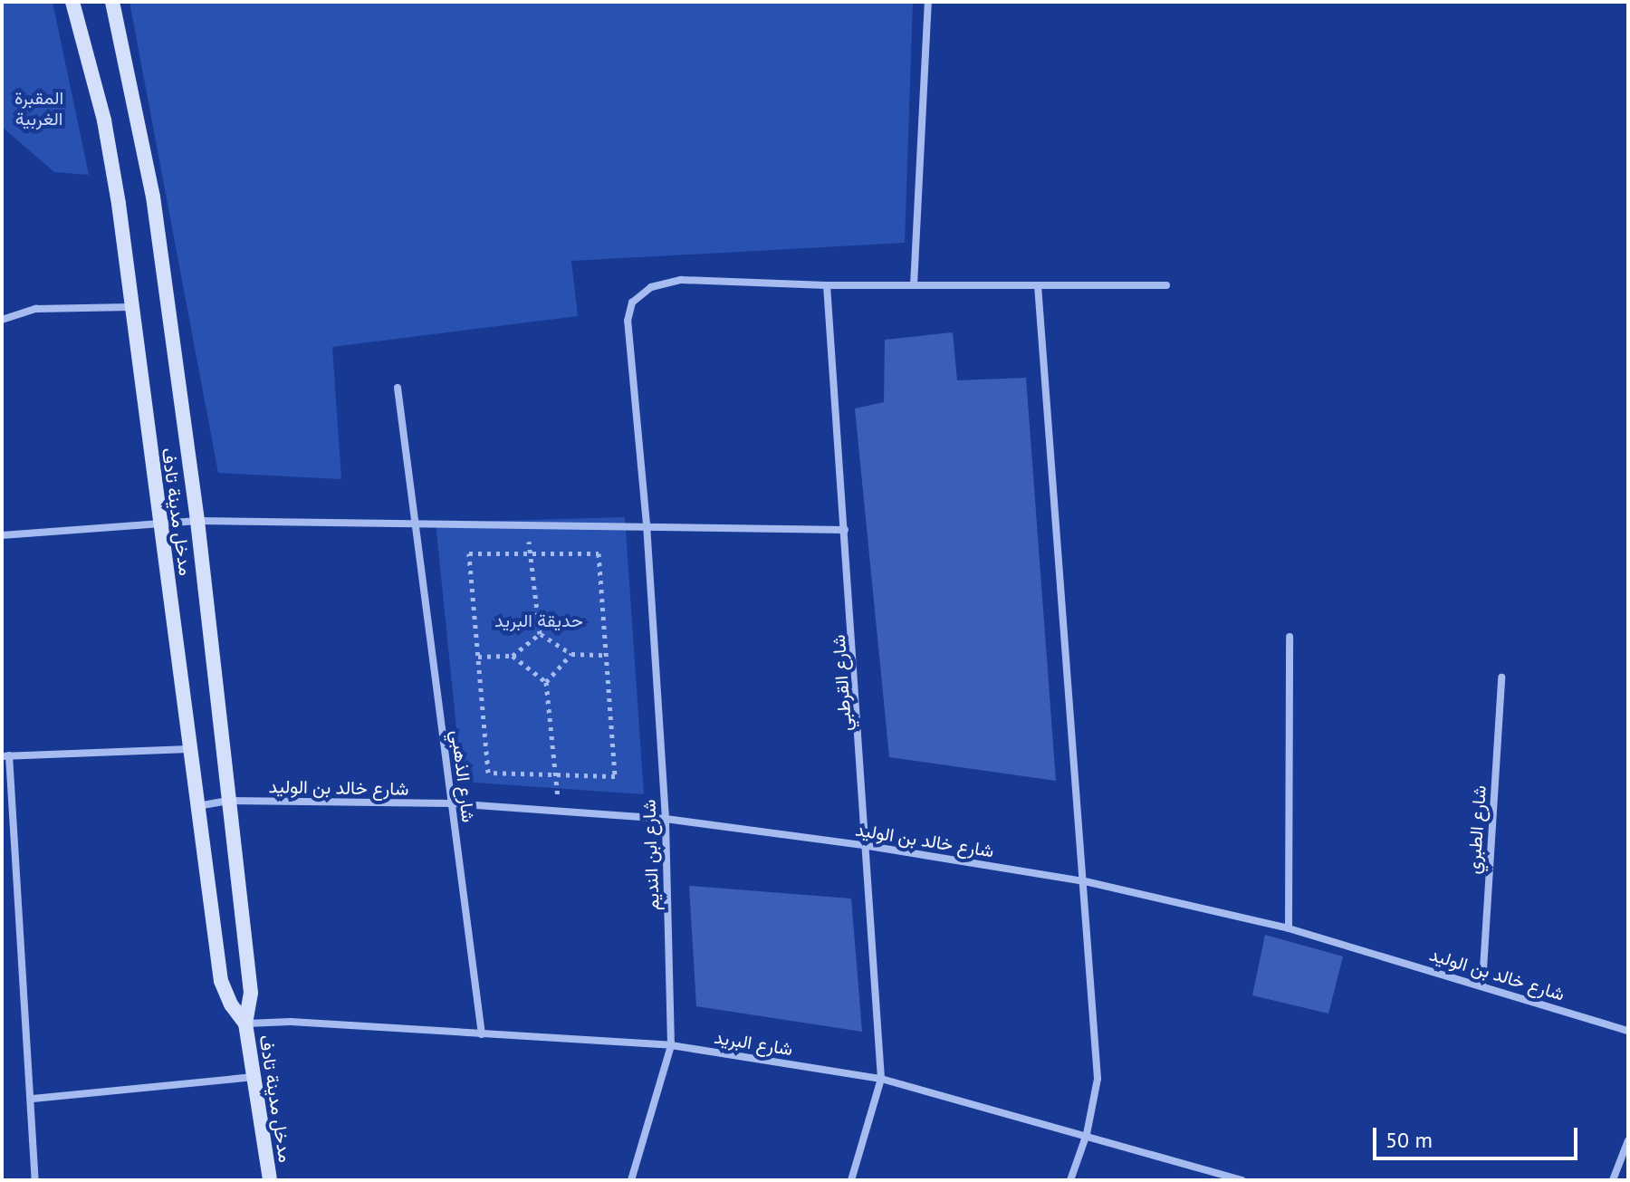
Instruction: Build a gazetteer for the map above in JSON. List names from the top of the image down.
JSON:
{
  "streets": {
    "main road": ["مدخل مدينة تادف"],
    "street": [
      "شارع القرطبي",
      "شارع الذهبي",
      "شارع خالد بن الوليد",
      "شارع الطبري",
      "شارع ابن النديم",
      "شارع البريد"
    ]
  },
  "crossings": [
    ["مدخل مدينة تادف", "شارع خالد بن الوليد"],
    ["مدخل مدينة تادف", "شارع البريد"],
    ["شارع القرطبي", "شارع خالد بن الوليد"],
    ["شارع القرطبي", "شارع ابن النديم"],
    ["شارع القرطبي", "شارع البريد"],
    ["شارع الذهبي", "شارع خالد بن الوليد"],
    ["شارع الذهبي", "شارع البريد"],
    ["شارع خالد بن الوليد", "شارع الطبري"],
    ["شارع خالد بن الوليد", "شارع ابن النديم"],
    ["شارع ابن النديم", "شارع البريد"]
  ],
  "parks": ["المقبرة الغربية", "حديقة البريد"],
  "scale_bar": "50 m"
}
